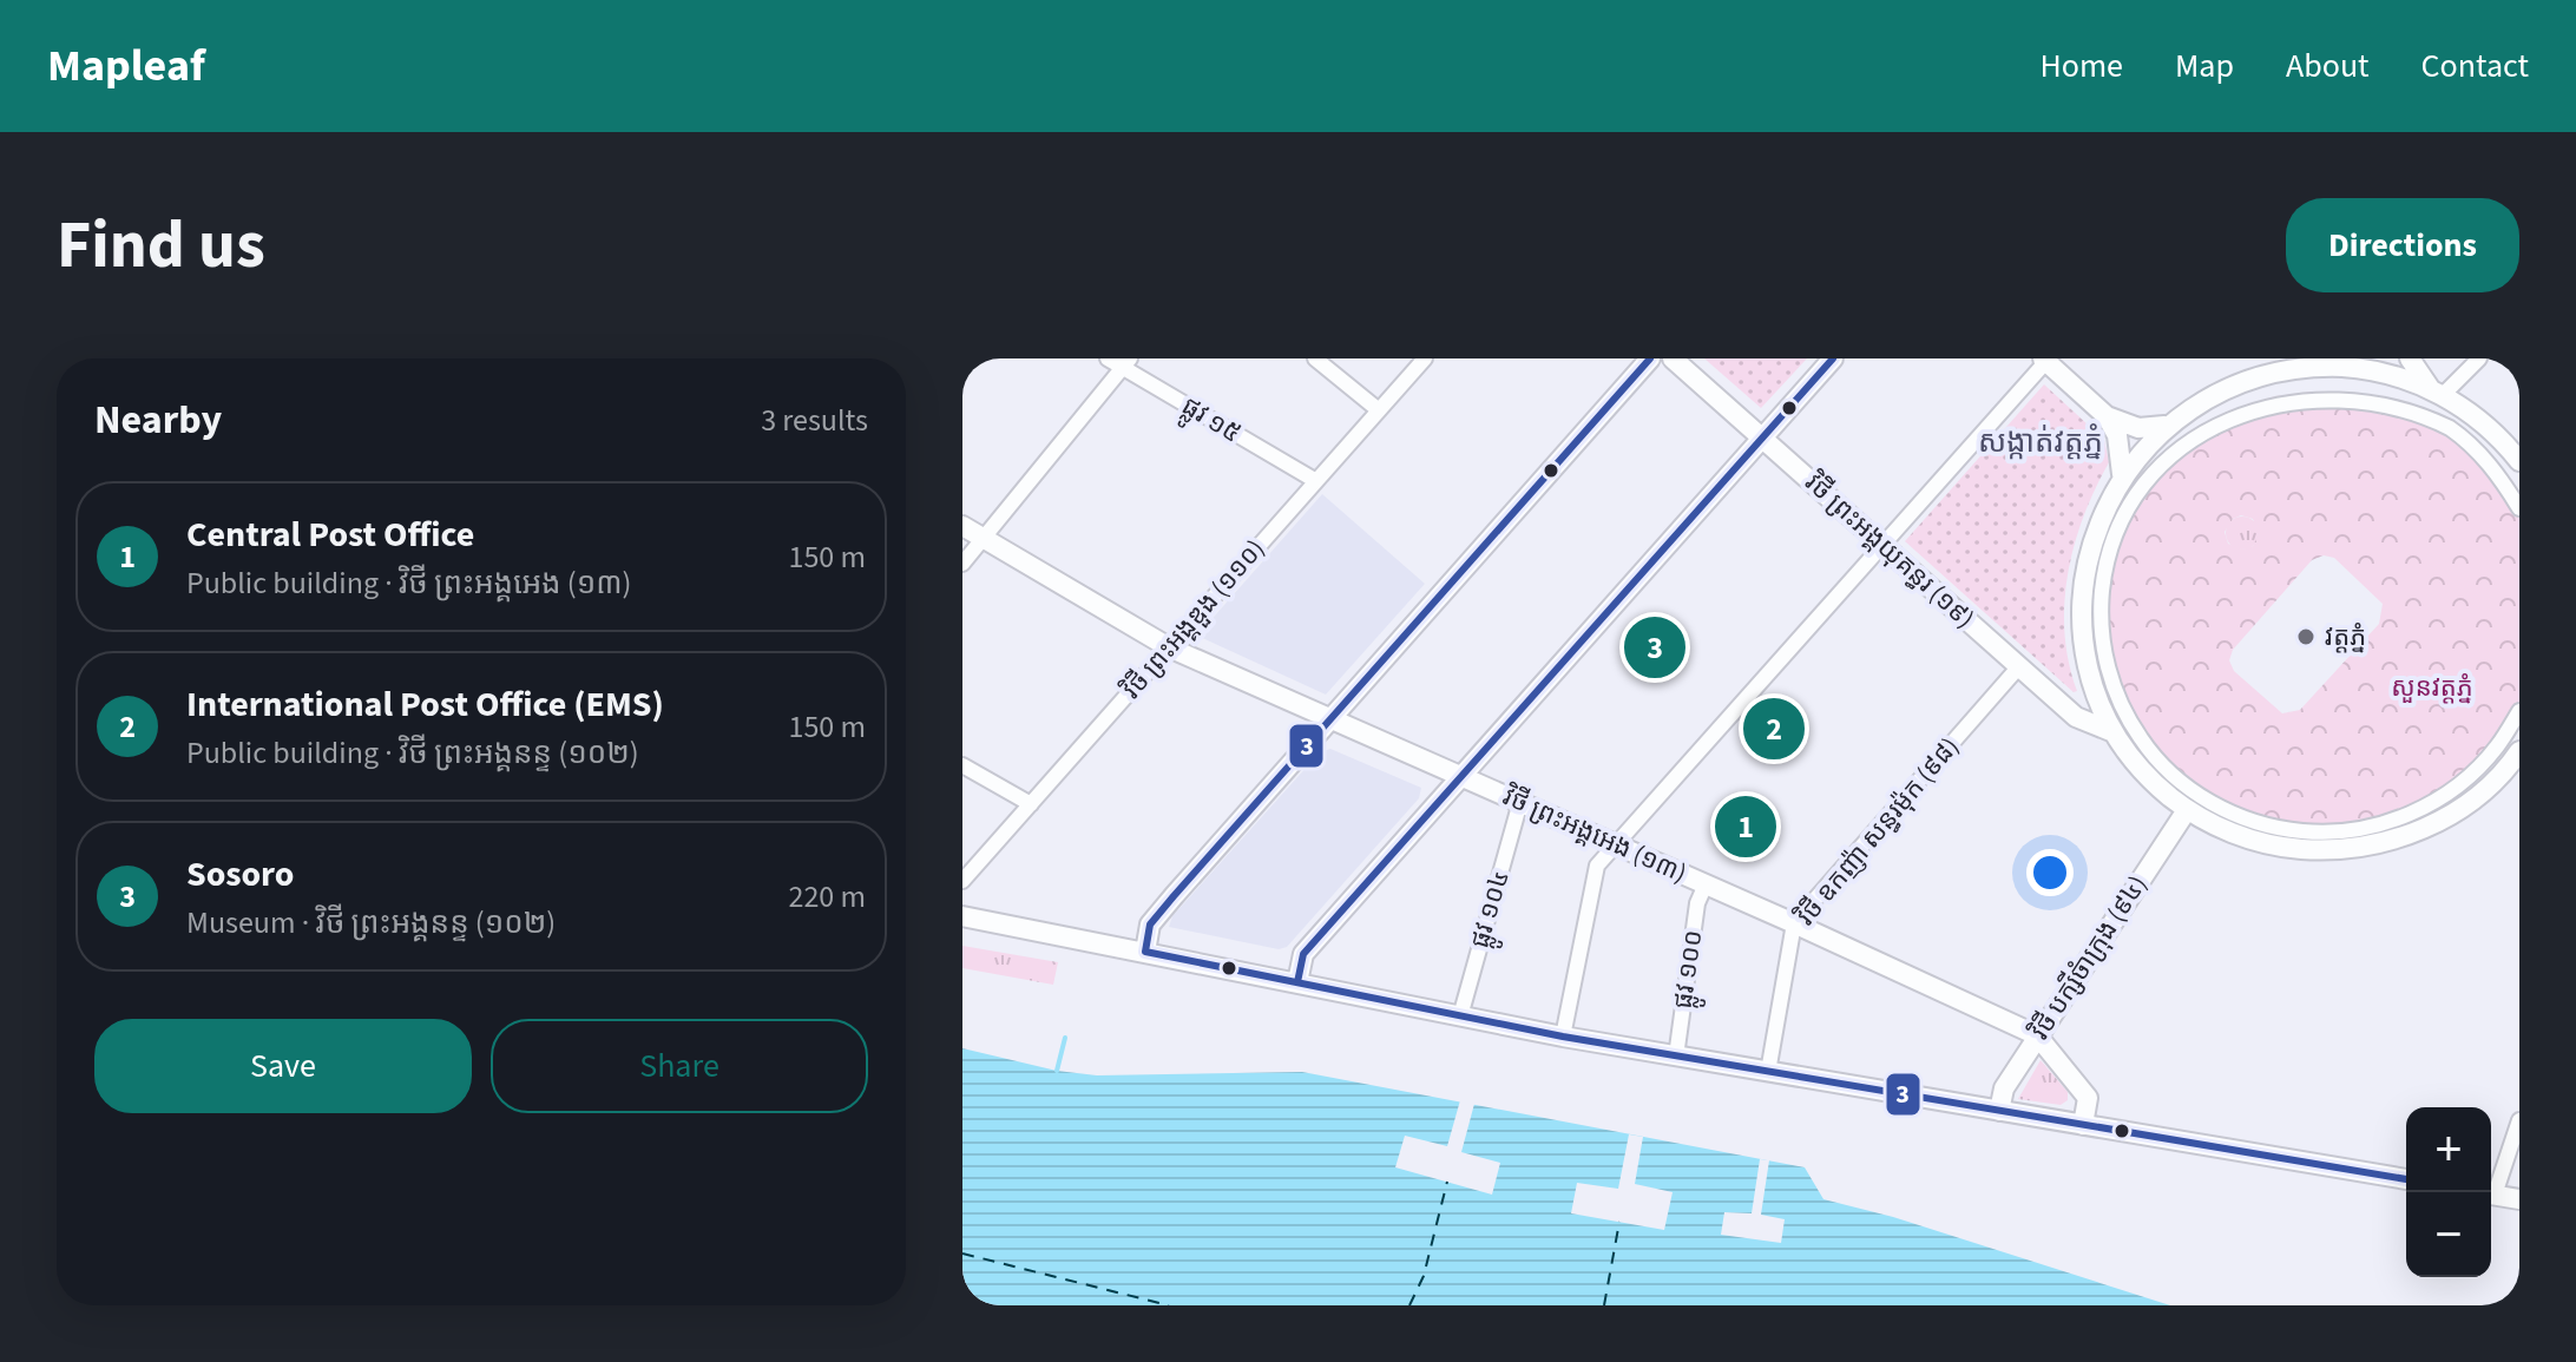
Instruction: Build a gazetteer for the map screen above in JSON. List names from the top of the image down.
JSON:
{
  "streets": {
    "street": [
      "ផ្លូវ ១៥",
      "វិថី ព្រះអង្គយុគន្ធរ (១៩)",
      "វិថី ព្រះអង្គឌួង (១១០)",
      "វិថី ឧកញ៉ា សន្ធរម៉ុក (៩៨)",
      "វិថី ព្រះអង្គអេង (១៣)",
      "ផ្លូវ ១០៤",
      "វិថី បក្សីចំាក្រុង (៩៤)",
      "ផ្លូវ ១០០"
    ]
  },
  "crossings": [
    ["ផ្លូវ ១៥", "វិថី ព្រះអង្គឌួង (១១០)"],
    ["វិថី ព្រះអង្គយុគន្ធរ (១៩)", "វិថី ឧកញ៉ា សន្ធរម៉ុក (៩៨)"],
    ["វិថី ព្រះអង្គឌួង (១១០)", "វិថី ព្រះអង្គអេង (១៣)"],
    ["វិថី ឧកញ៉ា សន្ធរម៉ុក (៩៨)", "វិថី ព្រះអង្គអេង (១៣)"],
    ["វិថី ព្រះអង្គអេង (១៣)", "ផ្លូវ ១០៤"],
    ["វិថី ព្រះអង្គអេង (១៣)", "វិថី បក្សីចំាក្រុង (៩៤)"],
    ["វិថី ព្រះអង្គអេង (១៣)", "ផ្លូវ ១០០"]
  ],
  "districts": ["សង្កាត់វត្តភ្នំ"],
  "parks": ["សួនវត្ដភ្នំ"],
  "places": ["វត្ដភ្នំ"],
  "lines": ["transit line 3"],
  "page": {
    "header": "Mapleaf",
    "nav": [
      "Home",
      "Map",
      "About",
      "Contact"
    ],
    "buttons": [
      "Directions",
      ["Save", "Share"]
    ],
    "title": "Find us",
    "heading": ["Nearby", "3 results"],
    "list": [
      {
        "mark": "1",
        "name": "Central Post Office",
        "note": "Public building · វិថី ព្រះអង្គអេង (១៣)",
        "value": "150 m"
      },
      {
        "mark": "2",
        "name": "International Post Office (EMS)",
        "note": "Public building · វិថី ព្រះអង្គនន្ទ (១០២)",
        "value": "150 m"
      },
      {
        "mark": "3",
        "name": "Sosoro",
        "note": "Museum · វិថី ព្រះអង្គនន្ទ (១០២)",
        "value": "220 m"
      }
    ],
    "pins": ["3", "2", "1"],
    "map_buttons": ["+", "−"]
  }
}
